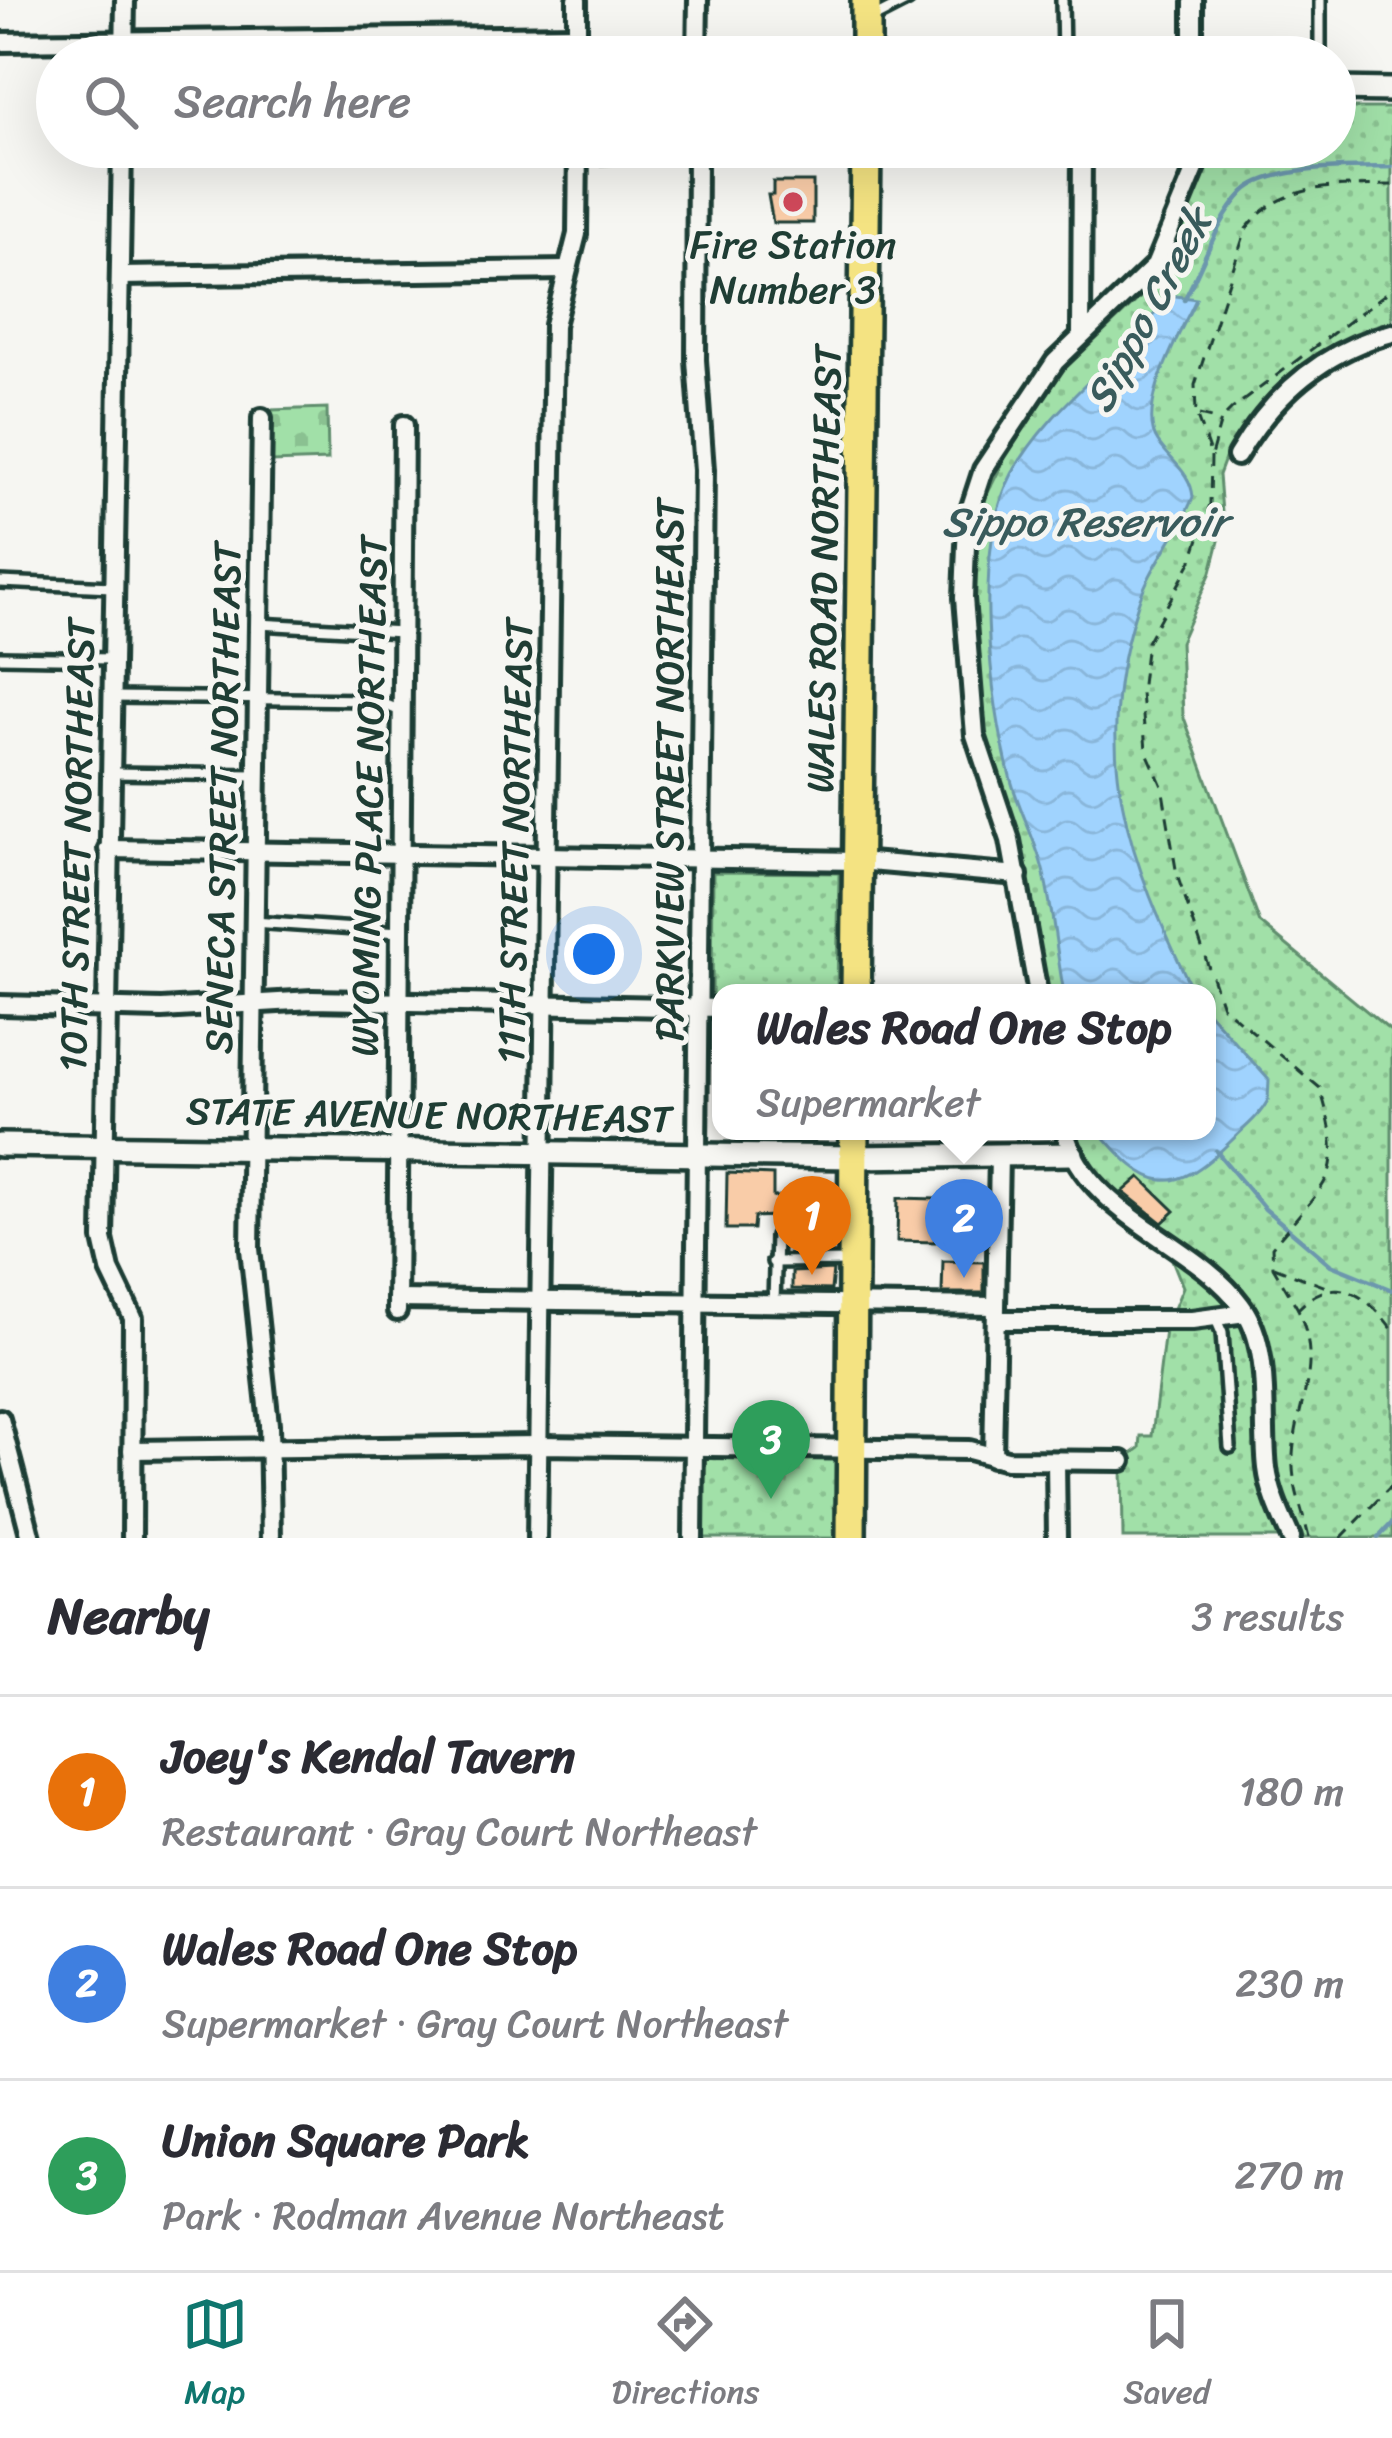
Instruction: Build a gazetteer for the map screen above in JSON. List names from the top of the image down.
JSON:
{
  "streets": {
    "main road": ["WALES ROAD NORTHEAST"],
    "street": [
      "PARKVIEW STREET NORTHEAST",
      "WYOMING PLACE NORTHEAST",
      "SENECA STREET NORTHEAST",
      "11TH STREET NORTHEAST",
      "10TH STREET NORTHEAST",
      "STATE AVENUE NORTHEAST"
    ]
  },
  "crossings": [
    ["PARKVIEW STREET NORTHEAST", "STATE AVENUE NORTHEAST"],
    ["WYOMING PLACE NORTHEAST", "11TH STREET NORTHEAST"],
    ["WYOMING PLACE NORTHEAST", "STATE AVENUE NORTHEAST"],
    ["SENECA STREET NORTHEAST", "STATE AVENUE NORTHEAST"],
    ["11TH STREET NORTHEAST", "STATE AVENUE NORTHEAST"],
    ["10TH STREET NORTHEAST", "STATE AVENUE NORTHEAST"]
  ],
  "water": ["Sippo Creek", "Sippo Reservoir"],
  "places": ["Fire Station Number 3"],
  "page": {
    "search": "Search here",
    "popup": ["Wales Road One Stop", "Supermarket"],
    "pins": ["1", "2", "3"],
    "heading": ["Nearby", "3 results"],
    "list": [
      {
        "mark": "1",
        "name": "Joey's Kendal Tavern",
        "note": "Restaurant · Gray Court Northeast",
        "value": "180 m"
      },
      {
        "mark": "2",
        "name": "Wales Road One Stop",
        "note": "Supermarket · Gray Court Northeast",
        "value": "230 m"
      },
      {
        "mark": "3",
        "name": "Union Square Park",
        "note": "Park · Rodman Avenue Northeast",
        "value": "270 m"
      }
    ],
    "nav": ["Map", "Directions", "Saved"]
  }
}
